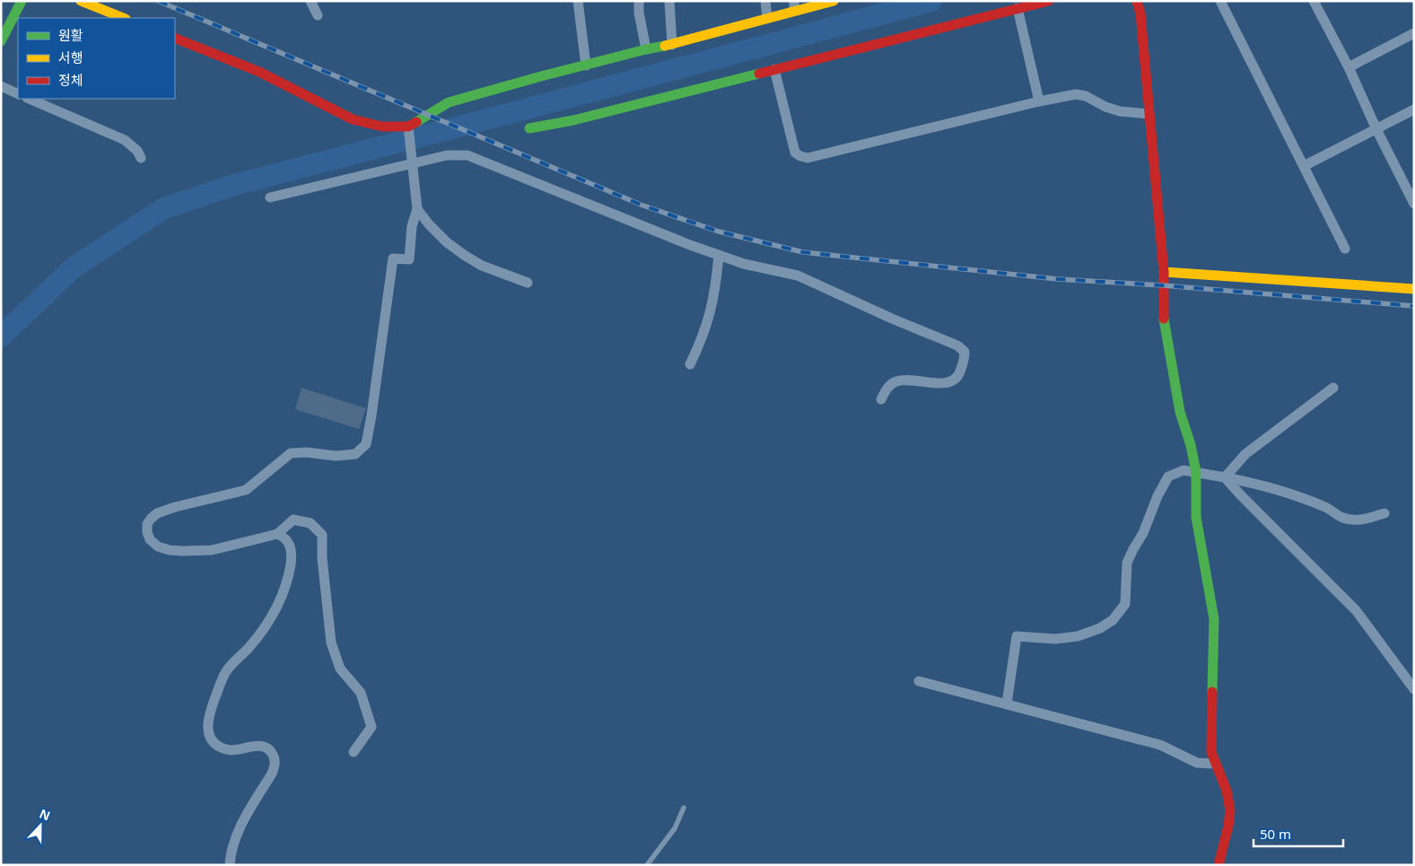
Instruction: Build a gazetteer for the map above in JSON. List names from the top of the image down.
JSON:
{
  "legend": ["원활", "서행", "정체"],
  "scale_bar": "50 m",
  "north": "top"
}
